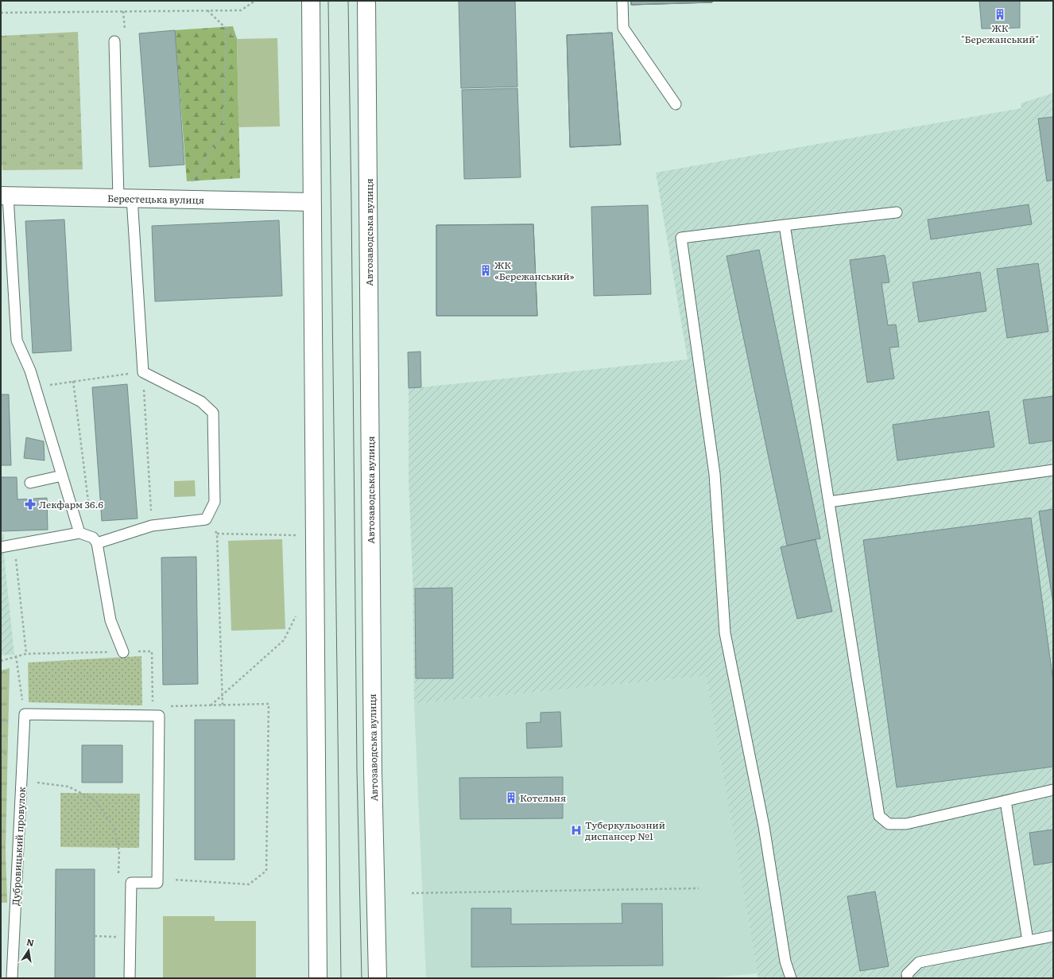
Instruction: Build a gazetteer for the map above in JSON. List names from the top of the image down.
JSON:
{
  "streets": {
    "main road": ["Берестецька вулиця", "Автозаводська вулиця"],
    "lane": ["Дубровицький провулок"]
  },
  "places": {
    "building": ["ЖК \"Бережанський\"", "ЖК «Бережанський»", "Котельня"],
    "pharmacy": ["Лекфарм 36.6"],
    "hospital": ["Туберкульозний диспансер №1"]
  },
  "north": "top"
}
